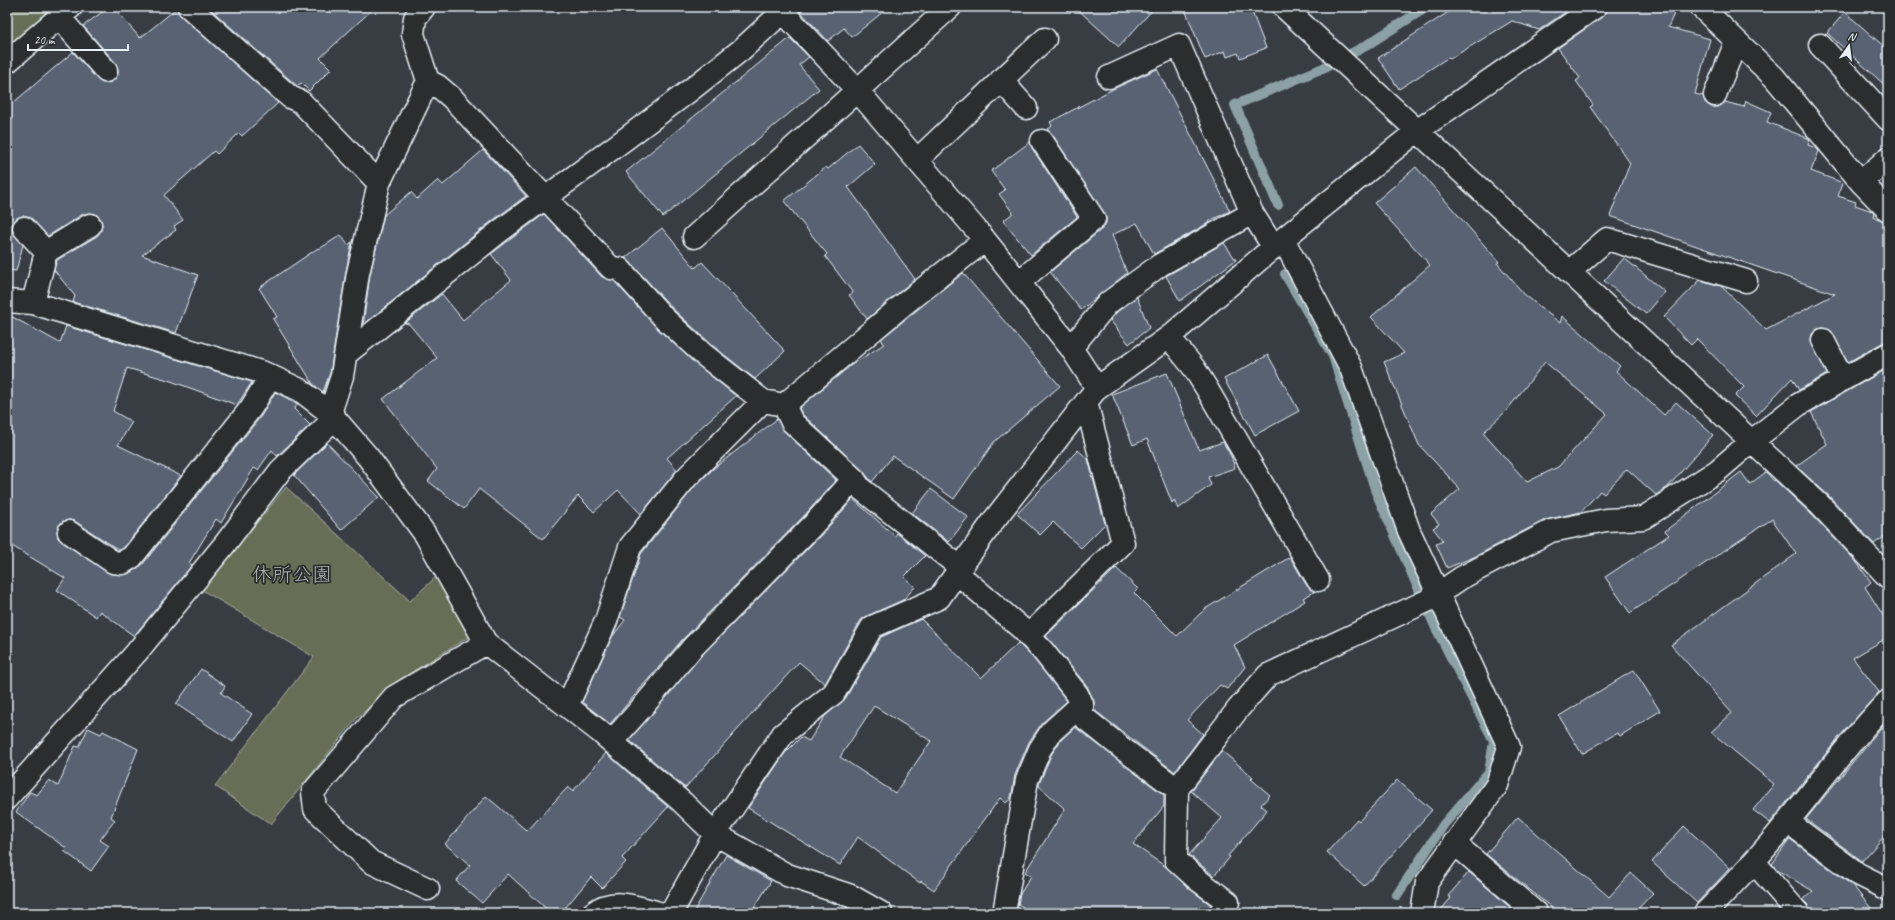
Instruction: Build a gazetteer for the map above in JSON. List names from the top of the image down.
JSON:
{
  "parks": ["休所公園"],
  "scale_bar": "20 m",
  "north": "top"
}
